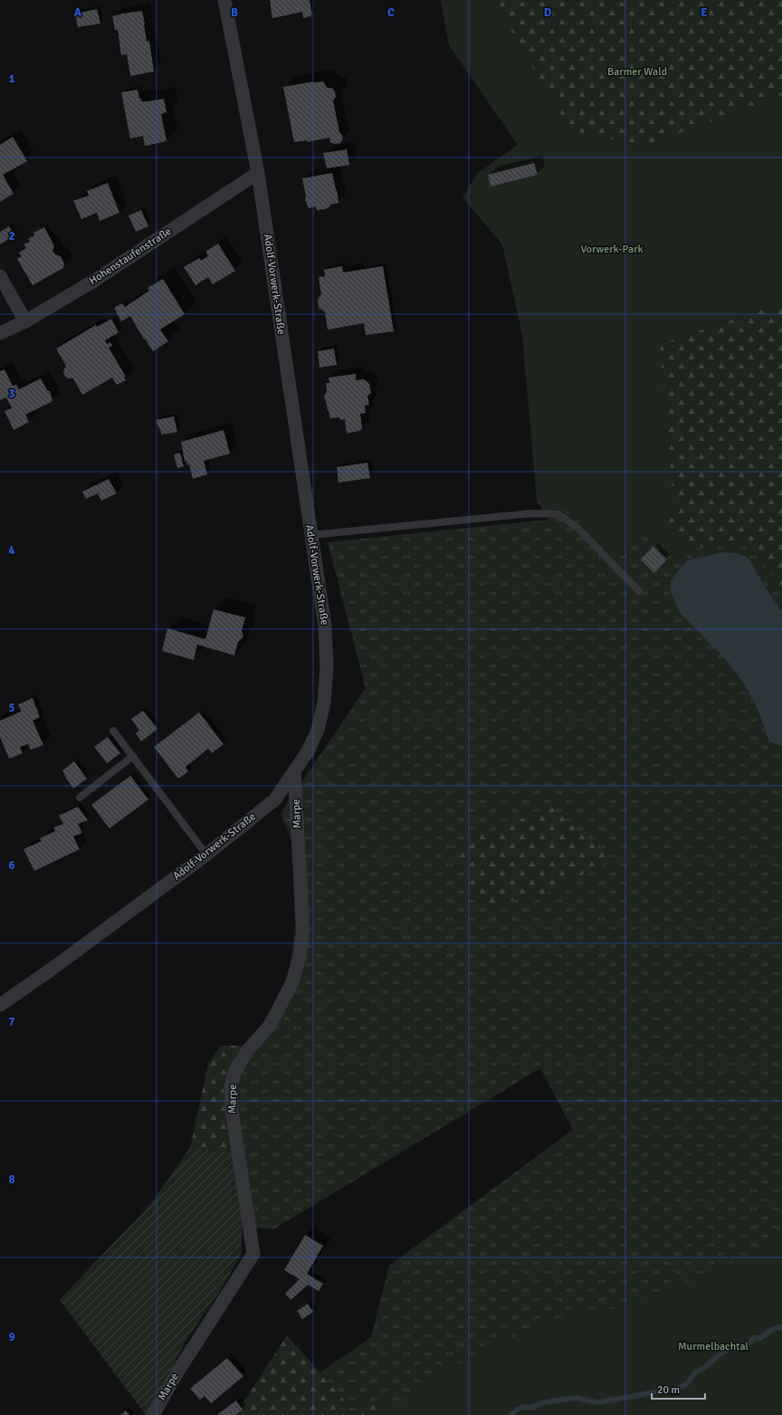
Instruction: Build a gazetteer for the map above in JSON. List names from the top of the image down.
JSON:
{
  "streets": {
    "street": ["Hohenstaufenstraße", "Adolf-Vorwerk-Straße", "Marpe"]
  },
  "crossings": [
    ["Hohenstaufenstraße", "Adolf-Vorwerk-Straße"],
    ["Adolf-Vorwerk-Straße", "Marpe"]
  ],
  "parks": ["Barmer Wald", "Vorwerk-Park", "Murmelbachtal"],
  "scale_bar": "20 m",
  "grid": {
    "columns": [
      "A",
      "B",
      "C",
      "D",
      "E"
    ],
    "rows": [
      "1",
      "2",
      "3",
      "4",
      "5",
      "6",
      "7",
      "8",
      "9"
    ]
  }
}
